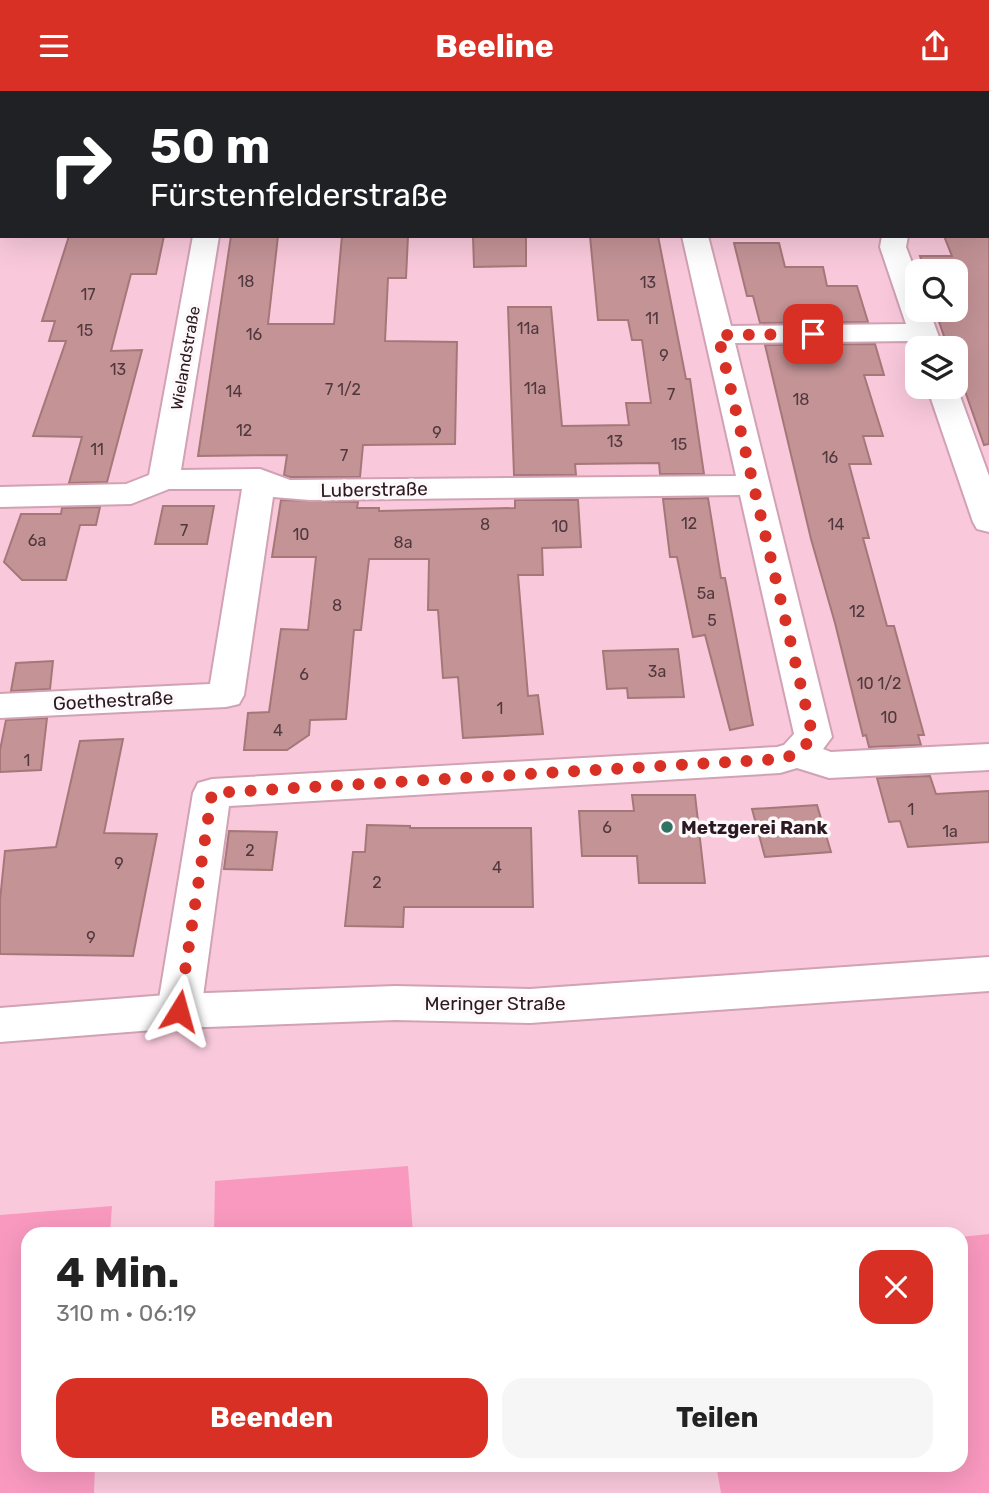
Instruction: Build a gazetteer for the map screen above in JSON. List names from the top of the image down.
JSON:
{
  "streets": {
    "street": [
      "Wielandstraße",
      "Luberstraße",
      "Goethestraße",
      "Meringer Straße"
    ]
  },
  "crossings": [
    ["Wielandstraße", "Luberstraße"],
    ["Luberstraße", "Goethestraße"]
  ],
  "places": ["Metzgerei Rank"],
  "house_numbers": [
    "18",
    "13",
    "17",
    "11",
    "11a",
    "15",
    "16",
    "9",
    "13",
    "11a",
    "7 1/2",
    "14",
    "7",
    "18",
    "12",
    "9",
    "13",
    "15",
    "11",
    "7",
    "16",
    "12",
    "8",
    "14",
    "10",
    "7",
    "10",
    "6a",
    "8a",
    "5a",
    "8",
    "12",
    "5",
    "3a",
    "6",
    "10 1/2",
    "1",
    "10",
    "4",
    "1",
    "1",
    "6",
    "1a",
    "2",
    "9",
    "4",
    "2",
    "9"
  ],
  "page": {
    "header": "Beeline",
    "turn": ["50 m", "Fürstenfelderstraße"],
    "heading": ["4 Min.", "310 m · 06:19"],
    "buttons": ["Beenden", "Teilen"]
  }
}
